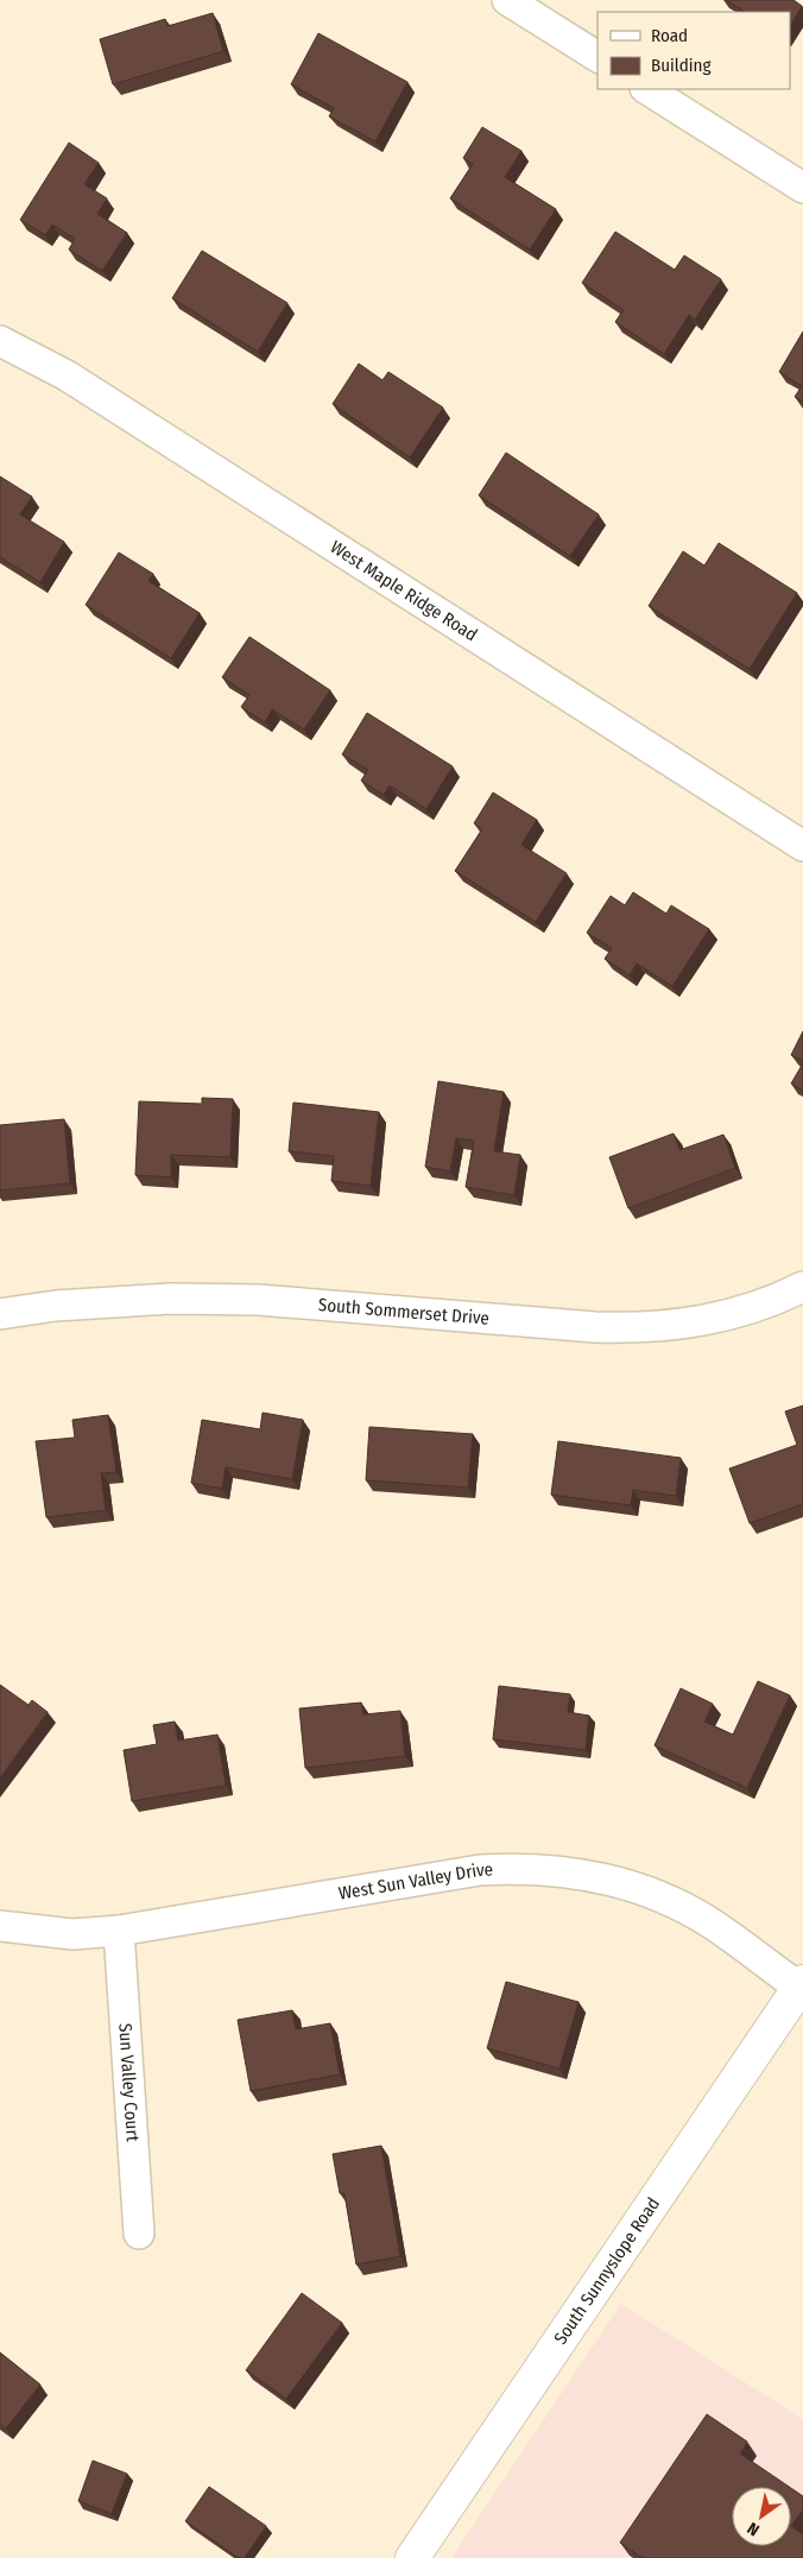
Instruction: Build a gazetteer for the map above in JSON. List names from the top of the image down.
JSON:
{
  "streets": {
    "street": [
      "West Maple Ridge Road",
      "South Sommerset Drive",
      "West Sun Valley Drive",
      "Sun Valley Court",
      "South Sunnyslope Road"
    ]
  },
  "crossings": [
    ["West Sun Valley Drive", "Sun Valley Court"],
    ["West Sun Valley Drive", "South Sunnyslope Road"]
  ],
  "legend": ["Road", "Building"],
  "north": "bottom left"
}
